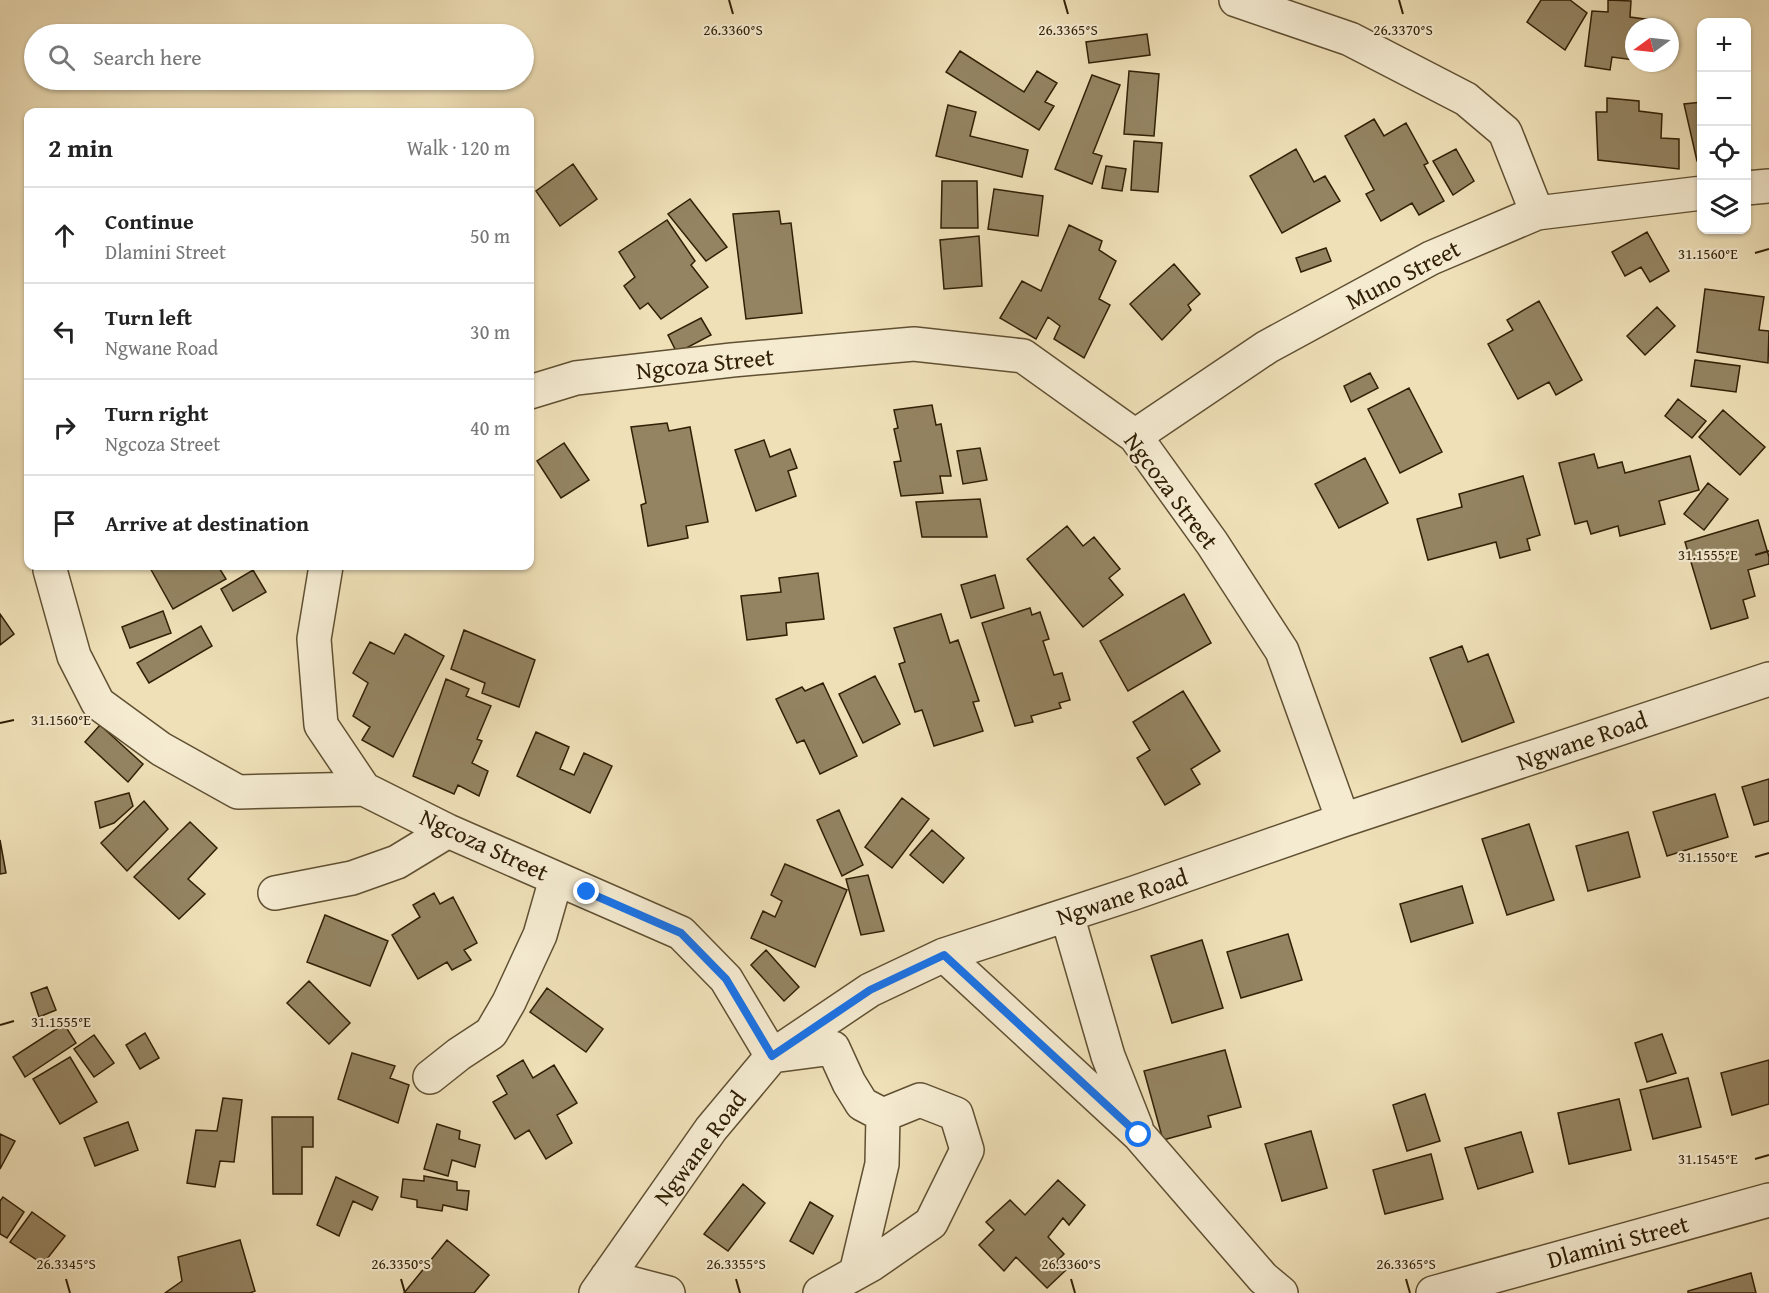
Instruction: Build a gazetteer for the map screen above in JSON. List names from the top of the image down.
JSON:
{
  "streets": {
    "street": [
      "Muno Street",
      "Ngcoza Street",
      "Ngwane Road",
      "Dlamini Street"
    ]
  },
  "crossings": [
    ["Muno Street", "Ngcoza Street"],
    ["Ngcoza Street", "Ngwane Road"]
  ],
  "north": "left",
  "page": {
    "map_buttons": ["+", "−"],
    "search": "Search here",
    "heading": ["2 min", "Walk · 120 m"],
    "list": [
      ["Continue", "Dlamini Street", "50 m"],
      ["Turn left", "Ngwane Road", "30 m"],
      ["Turn right", "Ngcoza Street", "40 m"],
      "Arrive at destination"
    ]
  },
  "coordinates": [
    "26.3360°S",
    "26.3365°S",
    "26.3370°S",
    "31.1560°E",
    "31.1555°E",
    "31.1550°E",
    "31.1545°E",
    "26.3345°S",
    "26.3350°S",
    "26.3355°S"
  ]
}
